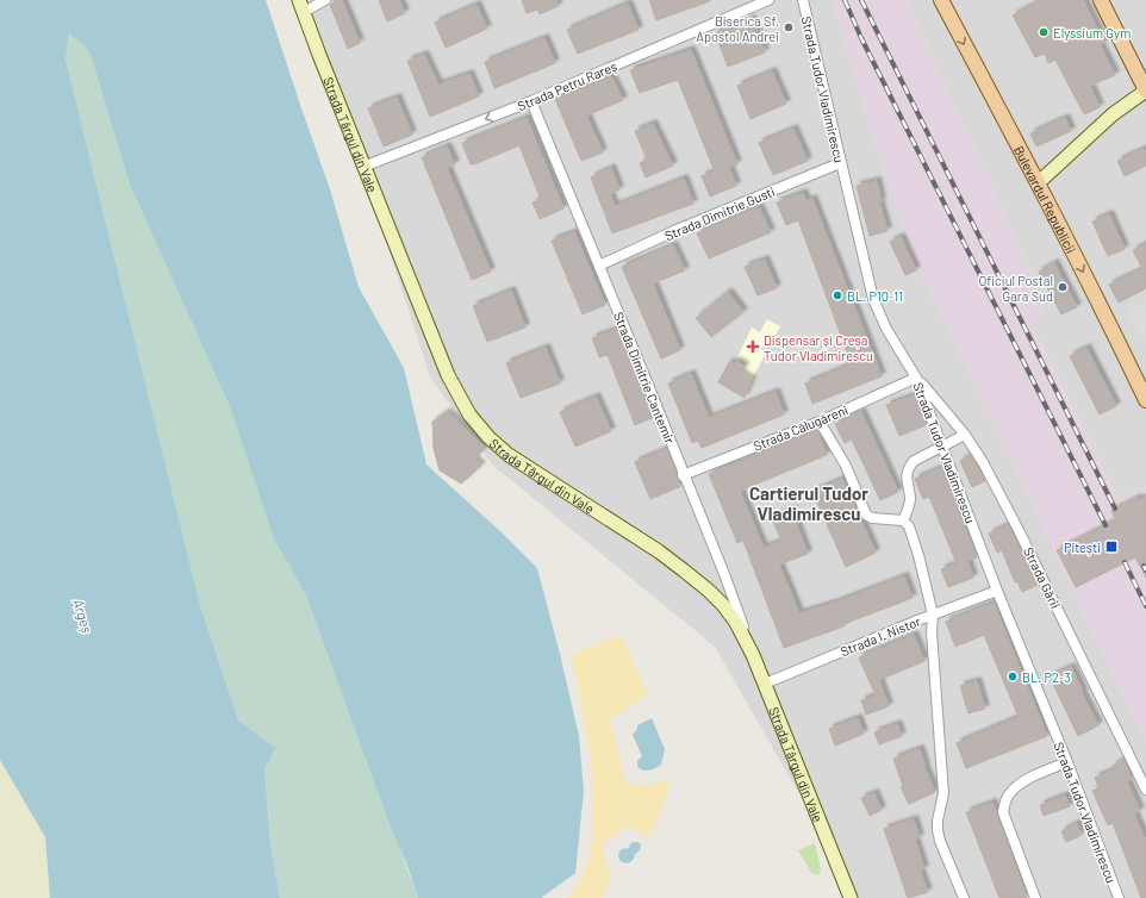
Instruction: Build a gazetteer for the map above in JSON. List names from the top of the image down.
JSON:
{
  "streets": {
    "main road": ["Bulevardul Republicii"],
    "street": [
      "Strada Petru Rareș",
      "Strada Tudor Vladimirescu",
      "Strada Târgul din Vale",
      "Strada Dimitrie Gusti",
      "Strada Dimitrie Cantemir",
      "Strada Călugăreni",
      "Strada Gării",
      "Strada I. Nistor"
    ]
  },
  "crossings": [
    ["Strada Petru Rareș", "Strada Târgul din Vale"],
    ["Strada Petru Rareș", "Strada Dimitrie Cantemir"],
    ["Strada Tudor Vladimirescu", "Strada Dimitrie Gusti"],
    ["Strada Tudor Vladimirescu", "Strada Călugăreni"],
    ["Strada Tudor Vladimirescu", "Strada Gării"],
    ["Strada Tudor Vladimirescu", "Strada I. Nistor"],
    ["Strada Târgul din Vale", "Strada Dimitrie Cantemir"],
    ["Strada Târgul din Vale", "Strada I. Nistor"],
    ["Strada Dimitrie Gusti", "Strada Dimitrie Cantemir"],
    ["Strada Dimitrie Cantemir", "Strada Călugăreni"],
    ["Strada Călugăreni", "Strada Gării"]
  ],
  "one_way": ["Strada Petru Rareș", "Bulevardul Republicii"],
  "districts": ["Cartierul Tudor Vladimirescu"],
  "water": ["Argeș"],
  "places": {
    "other": [
      "Biserica Sf. Apostol Andrei",
      "Elyssium Gym",
      "Oficiul Postal Gara Sud",
      "BL. P10-11",
      "BL. P2-3"
    ],
    "health": ["Dispensar și Creșa Tudor Vladimirescu"],
    "transit": ["Pitești"]
  }
}
